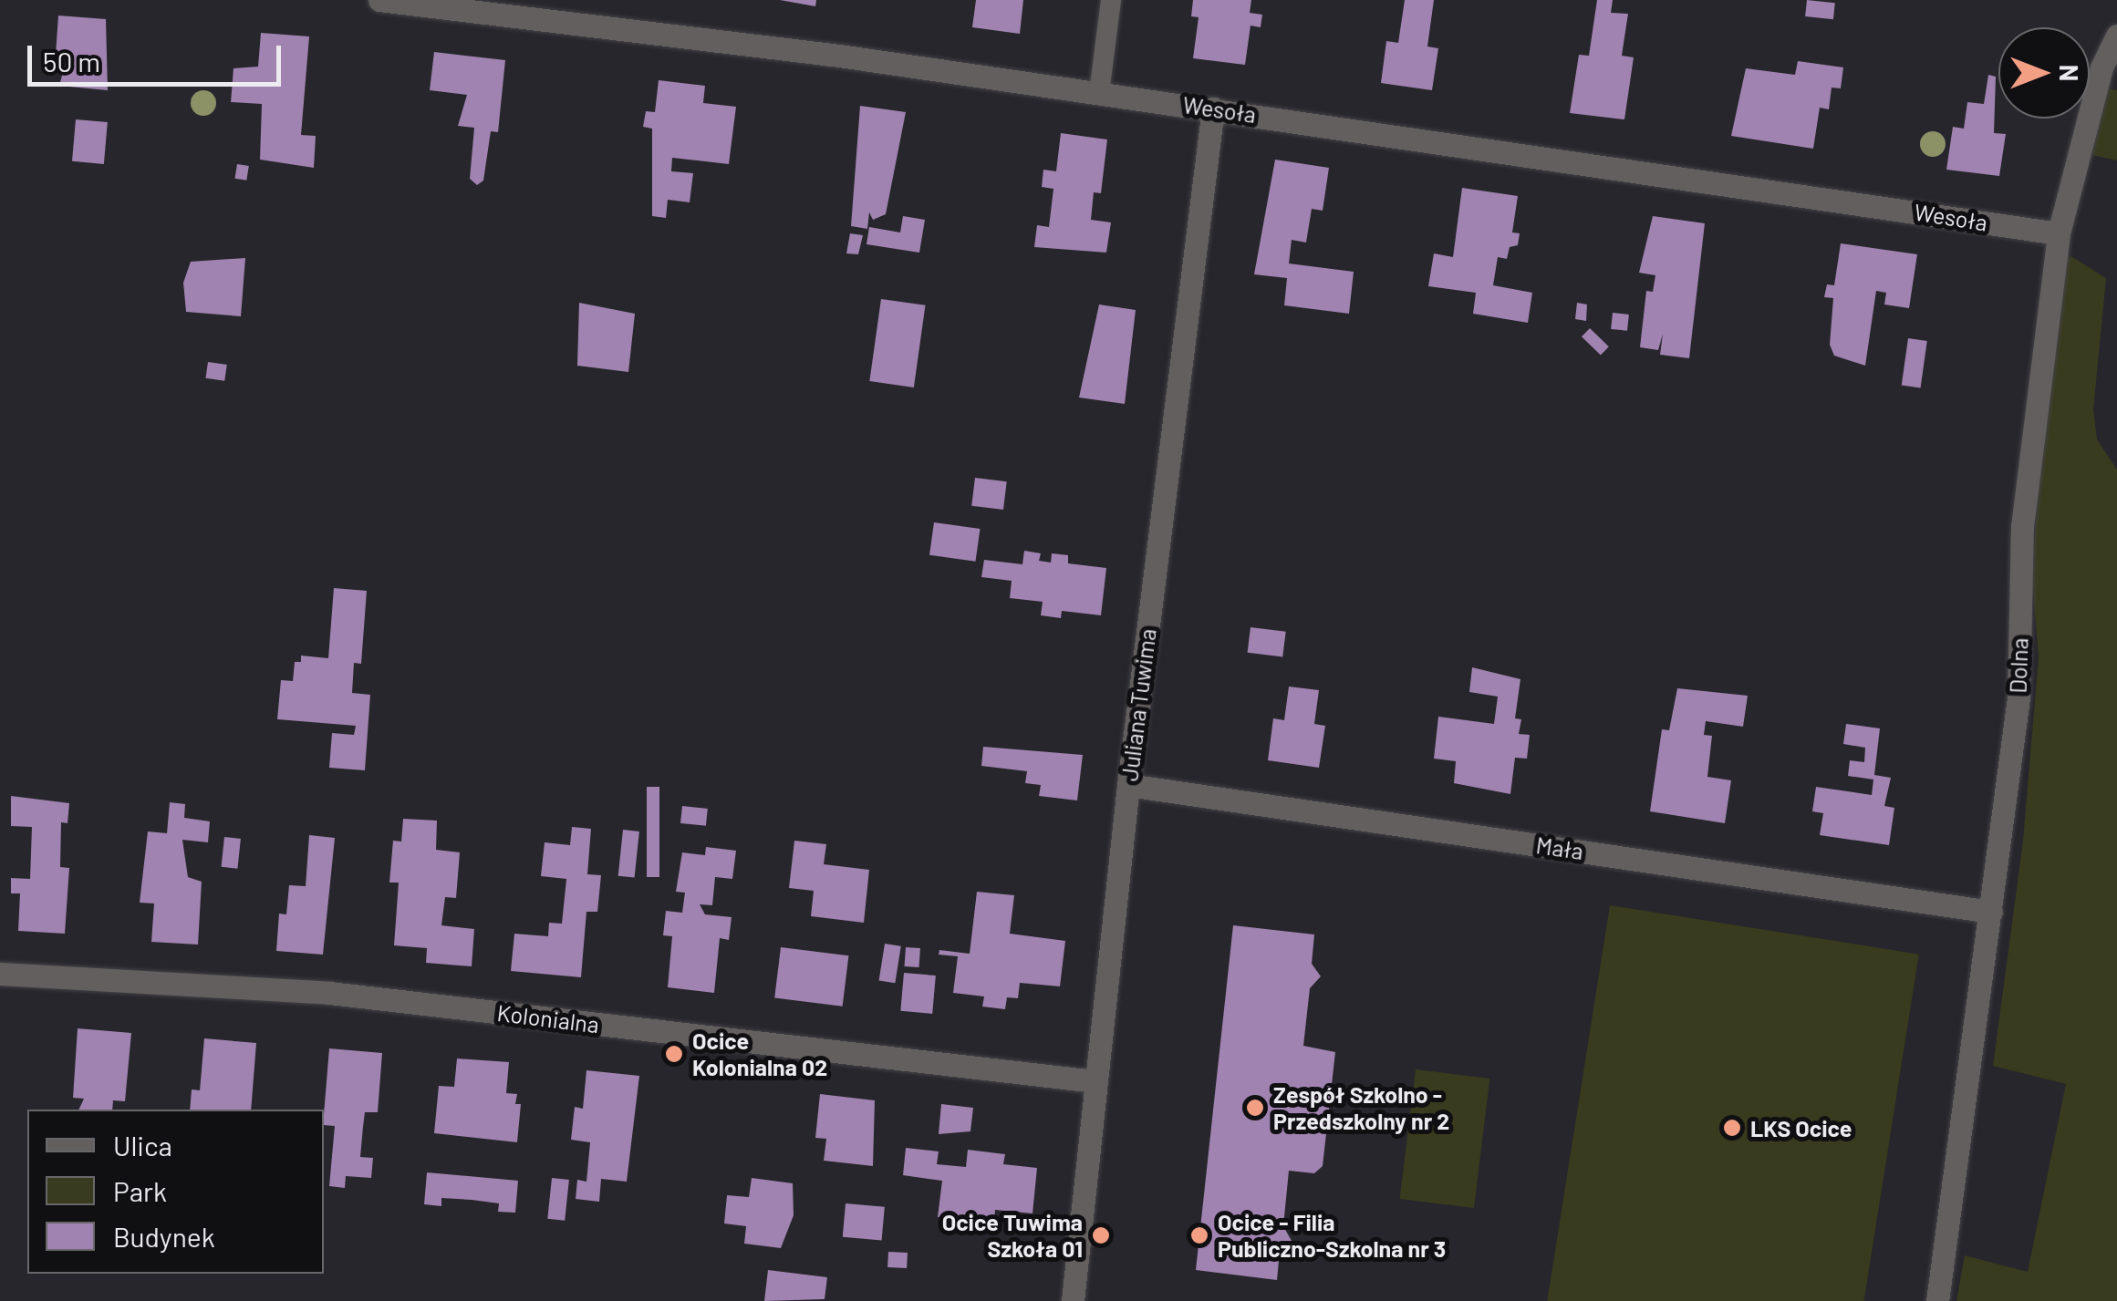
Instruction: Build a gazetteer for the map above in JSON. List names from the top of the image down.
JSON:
{
  "streets": {
    "street": [
      "Wesoła",
      "Dolna",
      "Juliana Tuwima",
      "Mała",
      "Kolonialna"
    ]
  },
  "crossings": [
    ["Wesoła", "Dolna"],
    ["Wesoła", "Juliana Tuwima"],
    ["Dolna", "Mała"],
    ["Juliana Tuwima", "Mała"],
    ["Juliana Tuwima", "Kolonialna"]
  ],
  "places": [
    "Ocice Kolonialna 02",
    "Zespół Szkolno - Przedszkolny nr 2",
    "LKS Ocice",
    "Ocice Tuwima Szkoła 01",
    "Ocice - Filia Publiczno-Szkolna nr 3"
  ],
  "legend": ["Ulica", "Park", "Budynek"],
  "scale_bar": "50 m",
  "north": "right"
}
